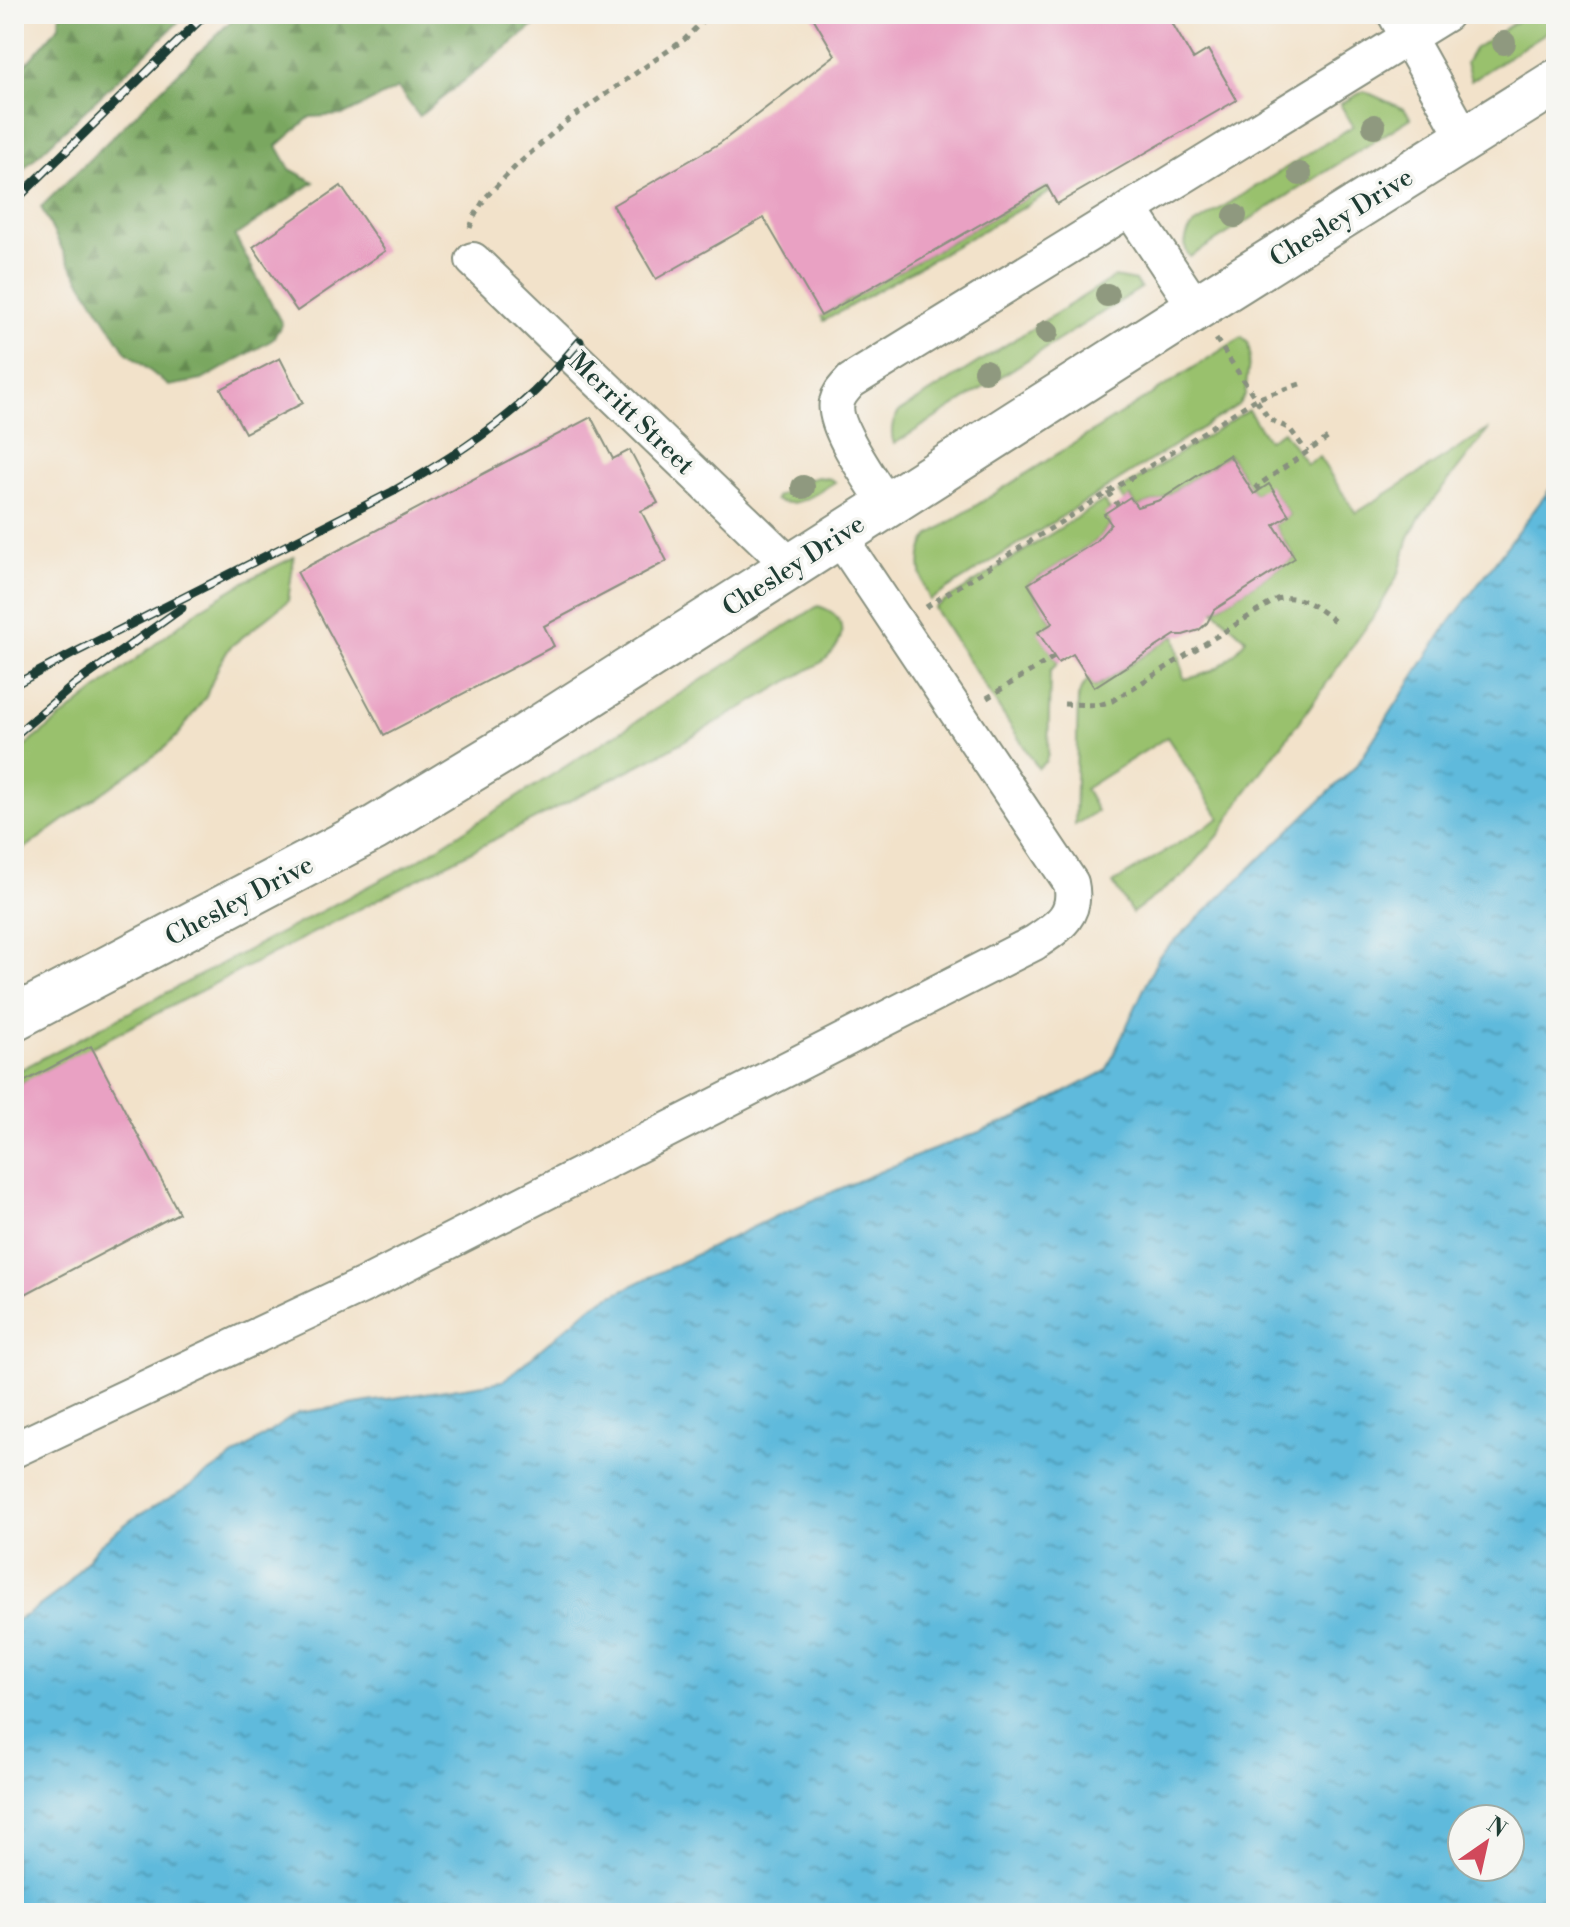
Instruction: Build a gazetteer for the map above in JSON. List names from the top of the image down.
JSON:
{
  "streets": {
    "main road": ["Chesley Drive"],
    "lane": ["Merritt Street"]
  },
  "crossings": [
    ["Chesley Drive", "Merritt Street"]
  ],
  "north": "top right"
}
